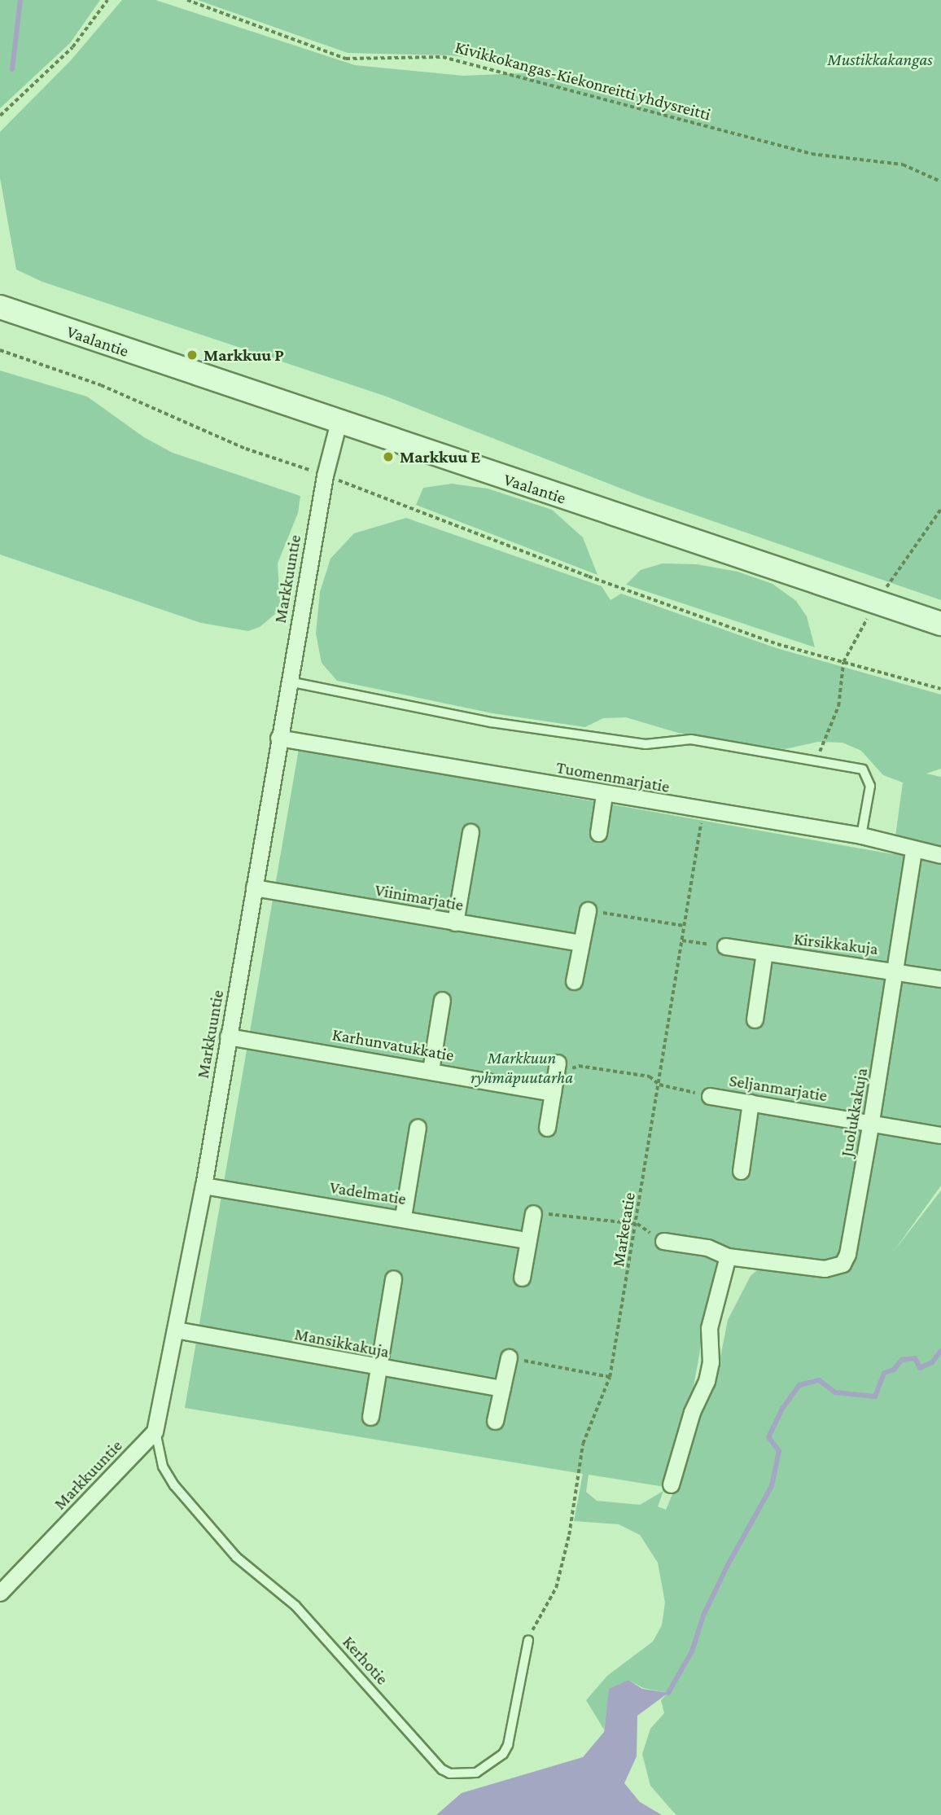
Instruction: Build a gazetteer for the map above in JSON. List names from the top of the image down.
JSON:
{
  "streets": {
    "street": [
      "Vaalantie",
      "Markkuuntie",
      "Tuomenmarjatie",
      "Viinimarjatie",
      "Kirsikkakuja",
      "Karhunvatukkatie",
      "Seljanmarjatie",
      "Juolukkakuja",
      "Vadelmatie",
      "Mansikkakuja"
    ],
    "lane": ["Kerhotie"],
    "path": ["Kivikkokangas-Kiekonreitti yhdysreitti", "Marketatie"]
  },
  "crossings": [
    ["Vaalantie", "Markkuuntie"],
    ["Markkuuntie", "Tuomenmarjatie"],
    ["Markkuuntie", "Viinimarjatie"],
    ["Markkuuntie", "Karhunvatukkatie"],
    ["Markkuuntie", "Vadelmatie"],
    ["Markkuuntie", "Mansikkakuja"],
    ["Markkuuntie", "Kerhotie"],
    ["Tuomenmarjatie", "Juolukkakuja"],
    ["Tuomenmarjatie", "Marketatie"],
    ["Kirsikkakuja", "Juolukkakuja"],
    ["Seljanmarjatie", "Juolukkakuja"],
    ["Marketatie", "Kerhotie"]
  ],
  "parks": ["Mustikkakangas", "Markkuun ryhmäpuutarha"],
  "places": ["Markkuu P", "Markkuu E"]
}
